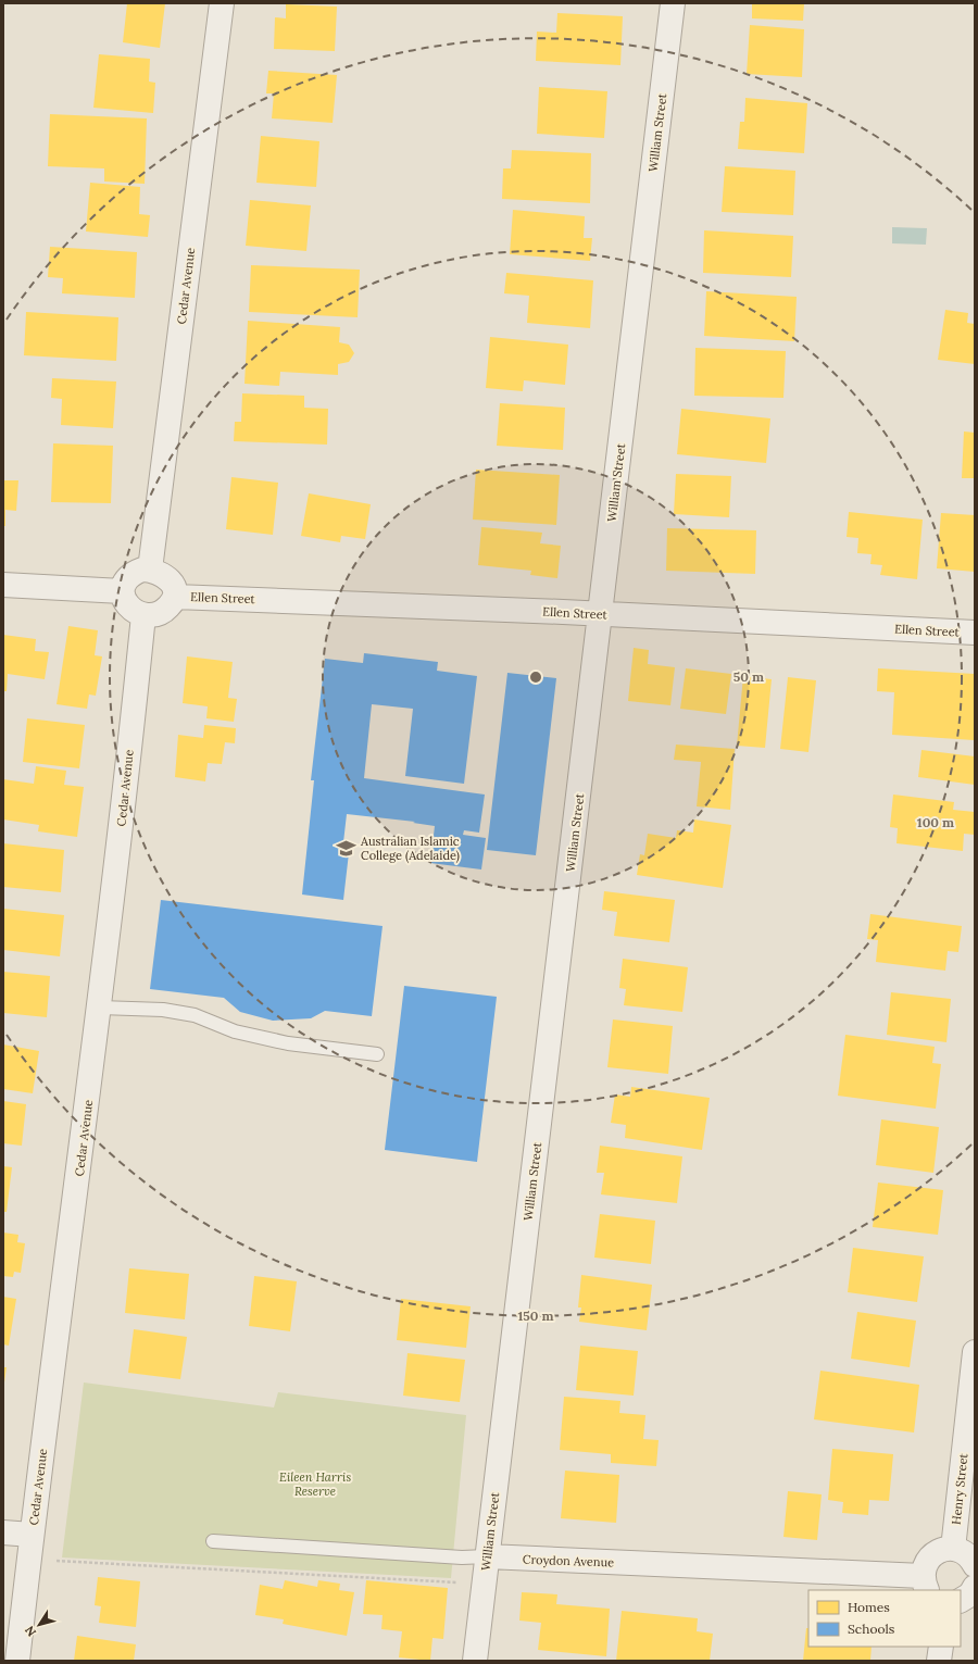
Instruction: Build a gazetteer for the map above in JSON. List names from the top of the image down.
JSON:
{
  "streets": {
    "street": [
      "William Street",
      "Cedar Avenue",
      "Ellen Street",
      "Henry Street",
      "Croydon Avenue"
    ]
  },
  "crossings": [
    ["William Street", "Ellen Street"],
    ["William Street", "Croydon Avenue"],
    ["Cedar Avenue", "Ellen Street"]
  ],
  "parks": ["Eileen Harris Reserve"],
  "places": {
    "school or university": ["Australian Islamic College (Adelaide)"]
  },
  "legend": ["Homes", "Schools"],
  "north": "bottom left",
  "rings": ["50 m", "100 m", "150 m"]
}
